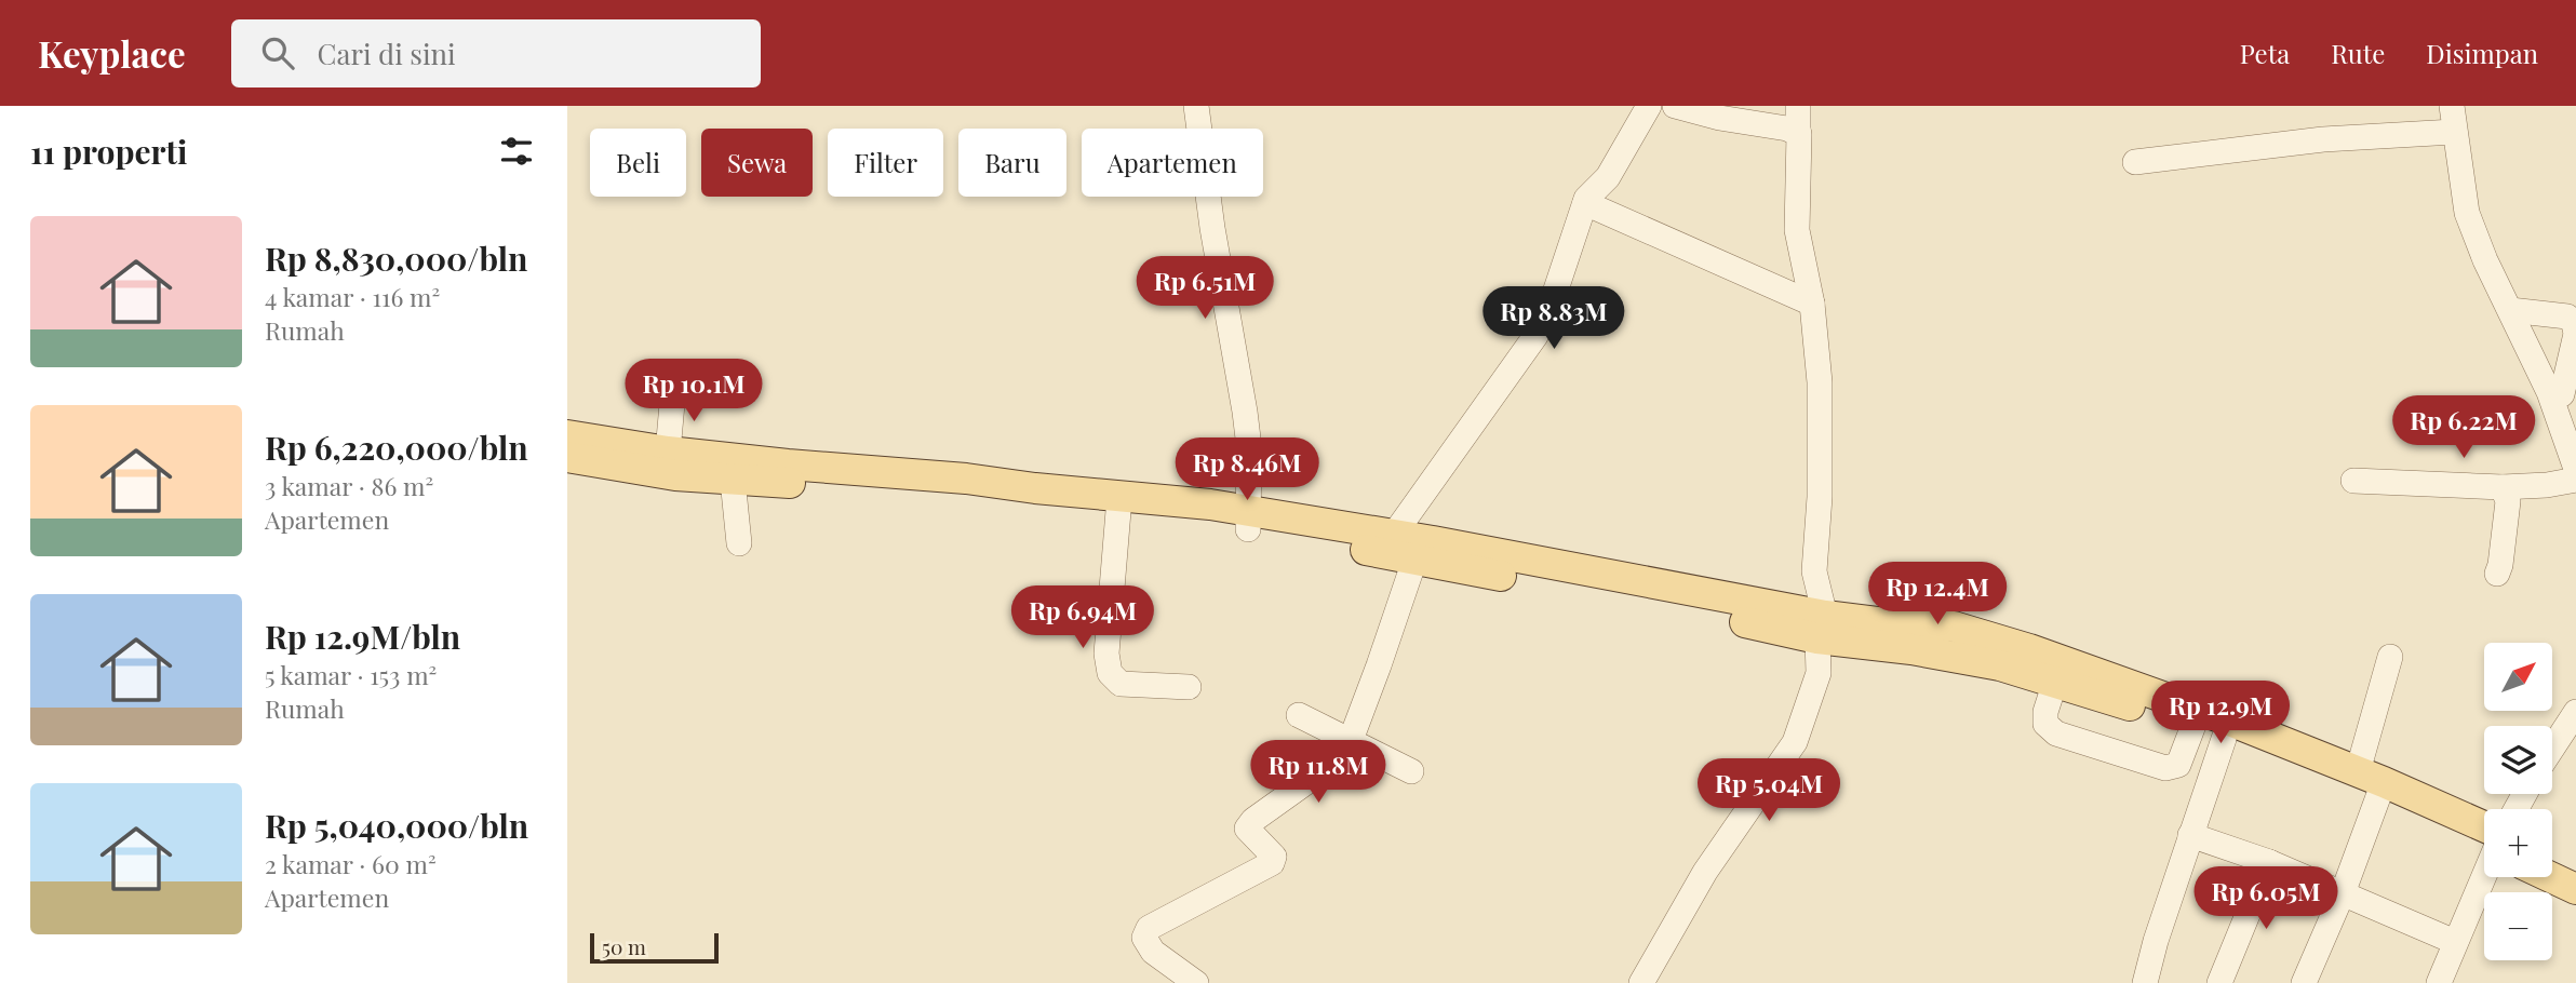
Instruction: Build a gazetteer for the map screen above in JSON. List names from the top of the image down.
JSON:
{
  "scale_bar": "50 m",
  "north": "top right",
  "page": {
    "header": "Keyplace",
    "search": "Cari di sini",
    "nav": ["Peta", "Rute", "Disimpan"],
    "heading": "11 properti",
    "chip": [
      "Beli",
      "Sewa",
      "Filter",
      "Baru",
      "Apartemen"
    ],
    "list": [
      {
        "name": "Rp 8,830,000/bln",
        "note": "4 kamar · 116 m² · Rumah"
      },
      {
        "name": "Rp 6,220,000/bln",
        "note": "3 kamar · 86 m² · Apartemen"
      },
      {
        "name": "Rp 12.9M/bln",
        "note": "5 kamar · 153 m² · Rumah"
      },
      {
        "name": "Rp 5,040,000/bln",
        "note": "2 kamar · 60 m² · Apartemen"
      }
    ],
    "price": [
      "Rp 6.51M",
      "Rp 8.83M",
      "Rp 10.1M",
      "Rp 6.22M",
      "Rp 8.46M",
      "Rp 12.4M",
      "Rp 6.94M",
      "Rp 12.9M",
      "Rp 11.8M",
      "Rp 5.04M",
      "Rp 6.05M"
    ],
    "map_buttons": ["+", "−"],
    "scale": "50 m"
  }
}
